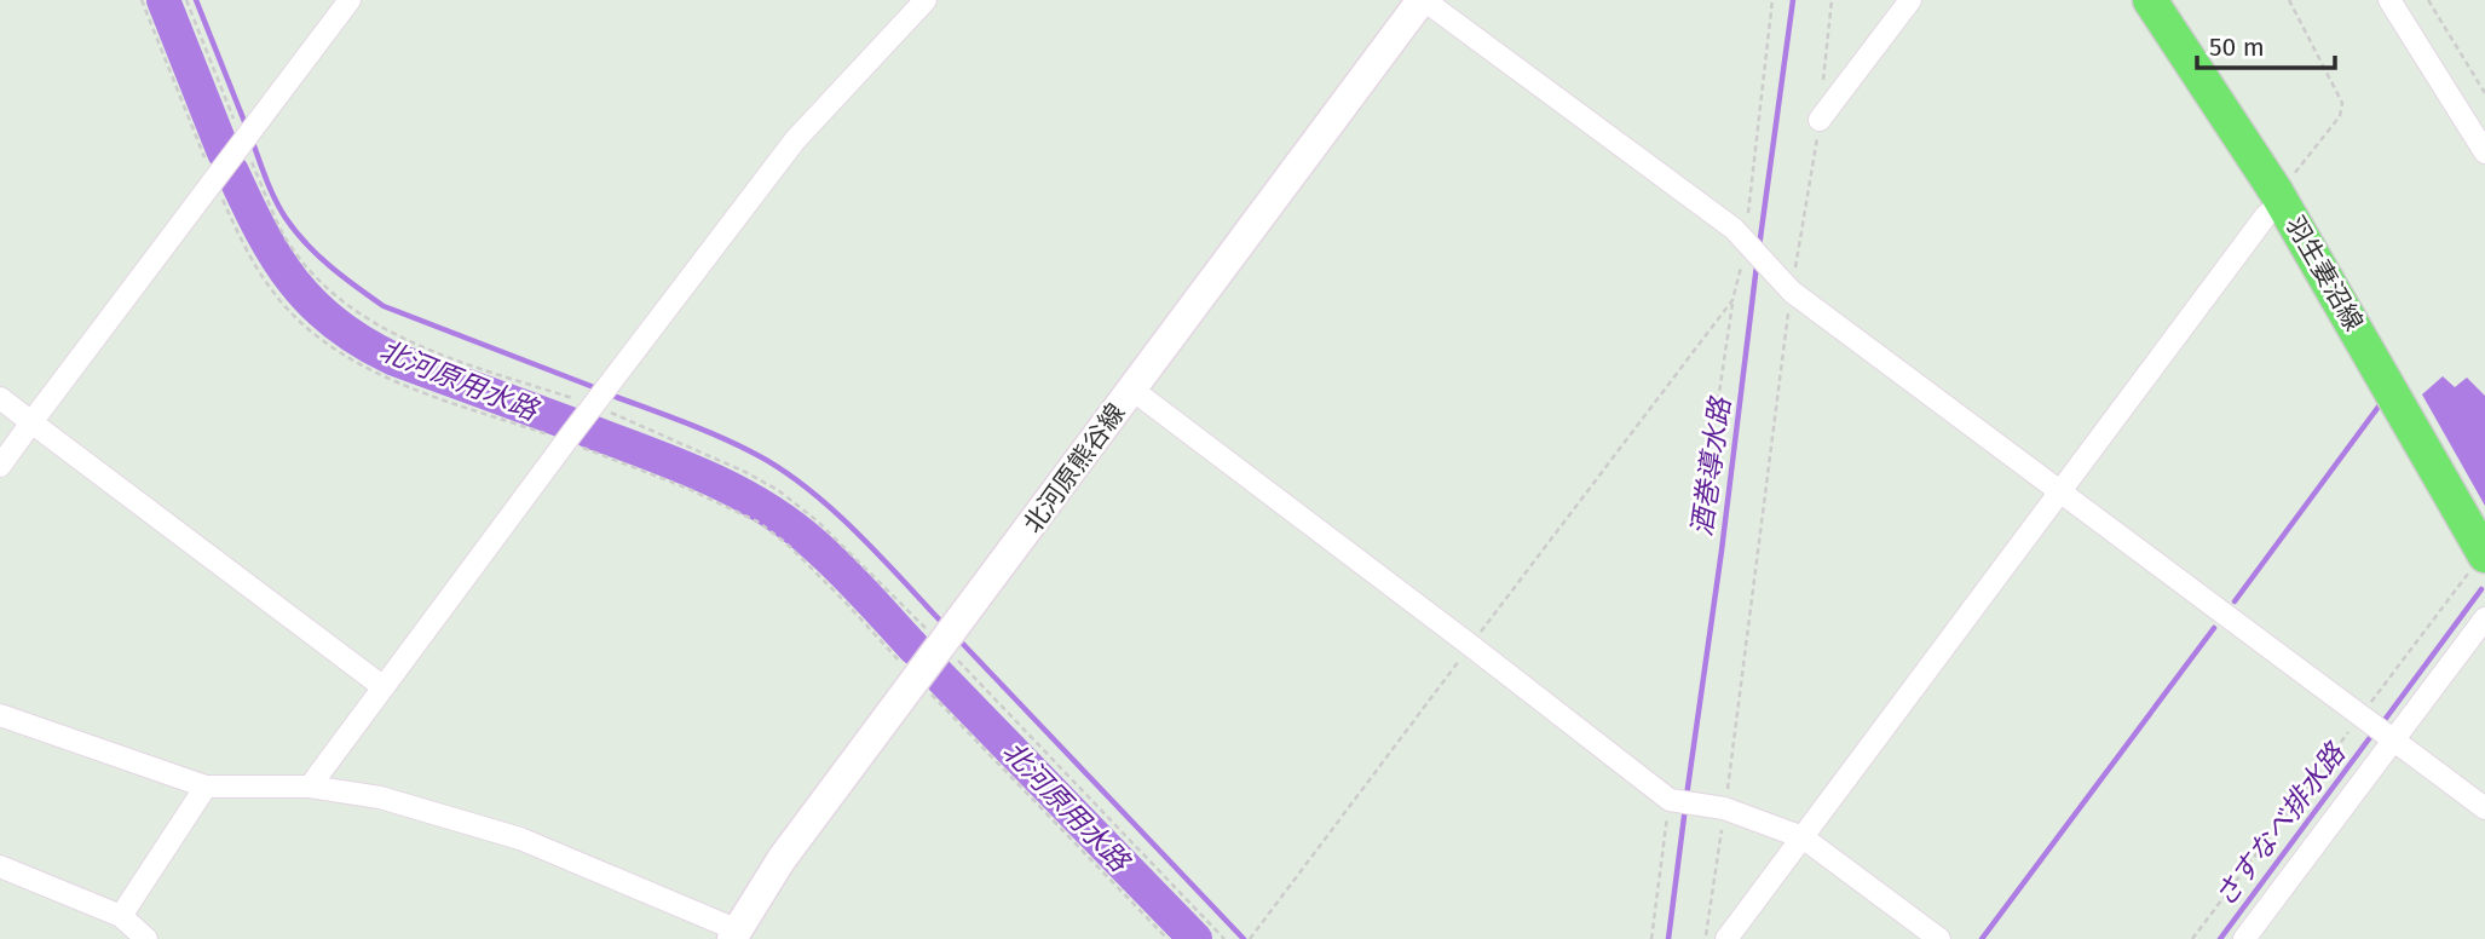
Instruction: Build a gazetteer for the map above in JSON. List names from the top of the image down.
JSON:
{
  "streets": {
    "main road": ["羽生妻沼線", "北河原熊谷線"]
  },
  "water": ["北河原用水路", "酒巻導水路", "さすなべ排水路"],
  "scale_bar": "50 m"
}
